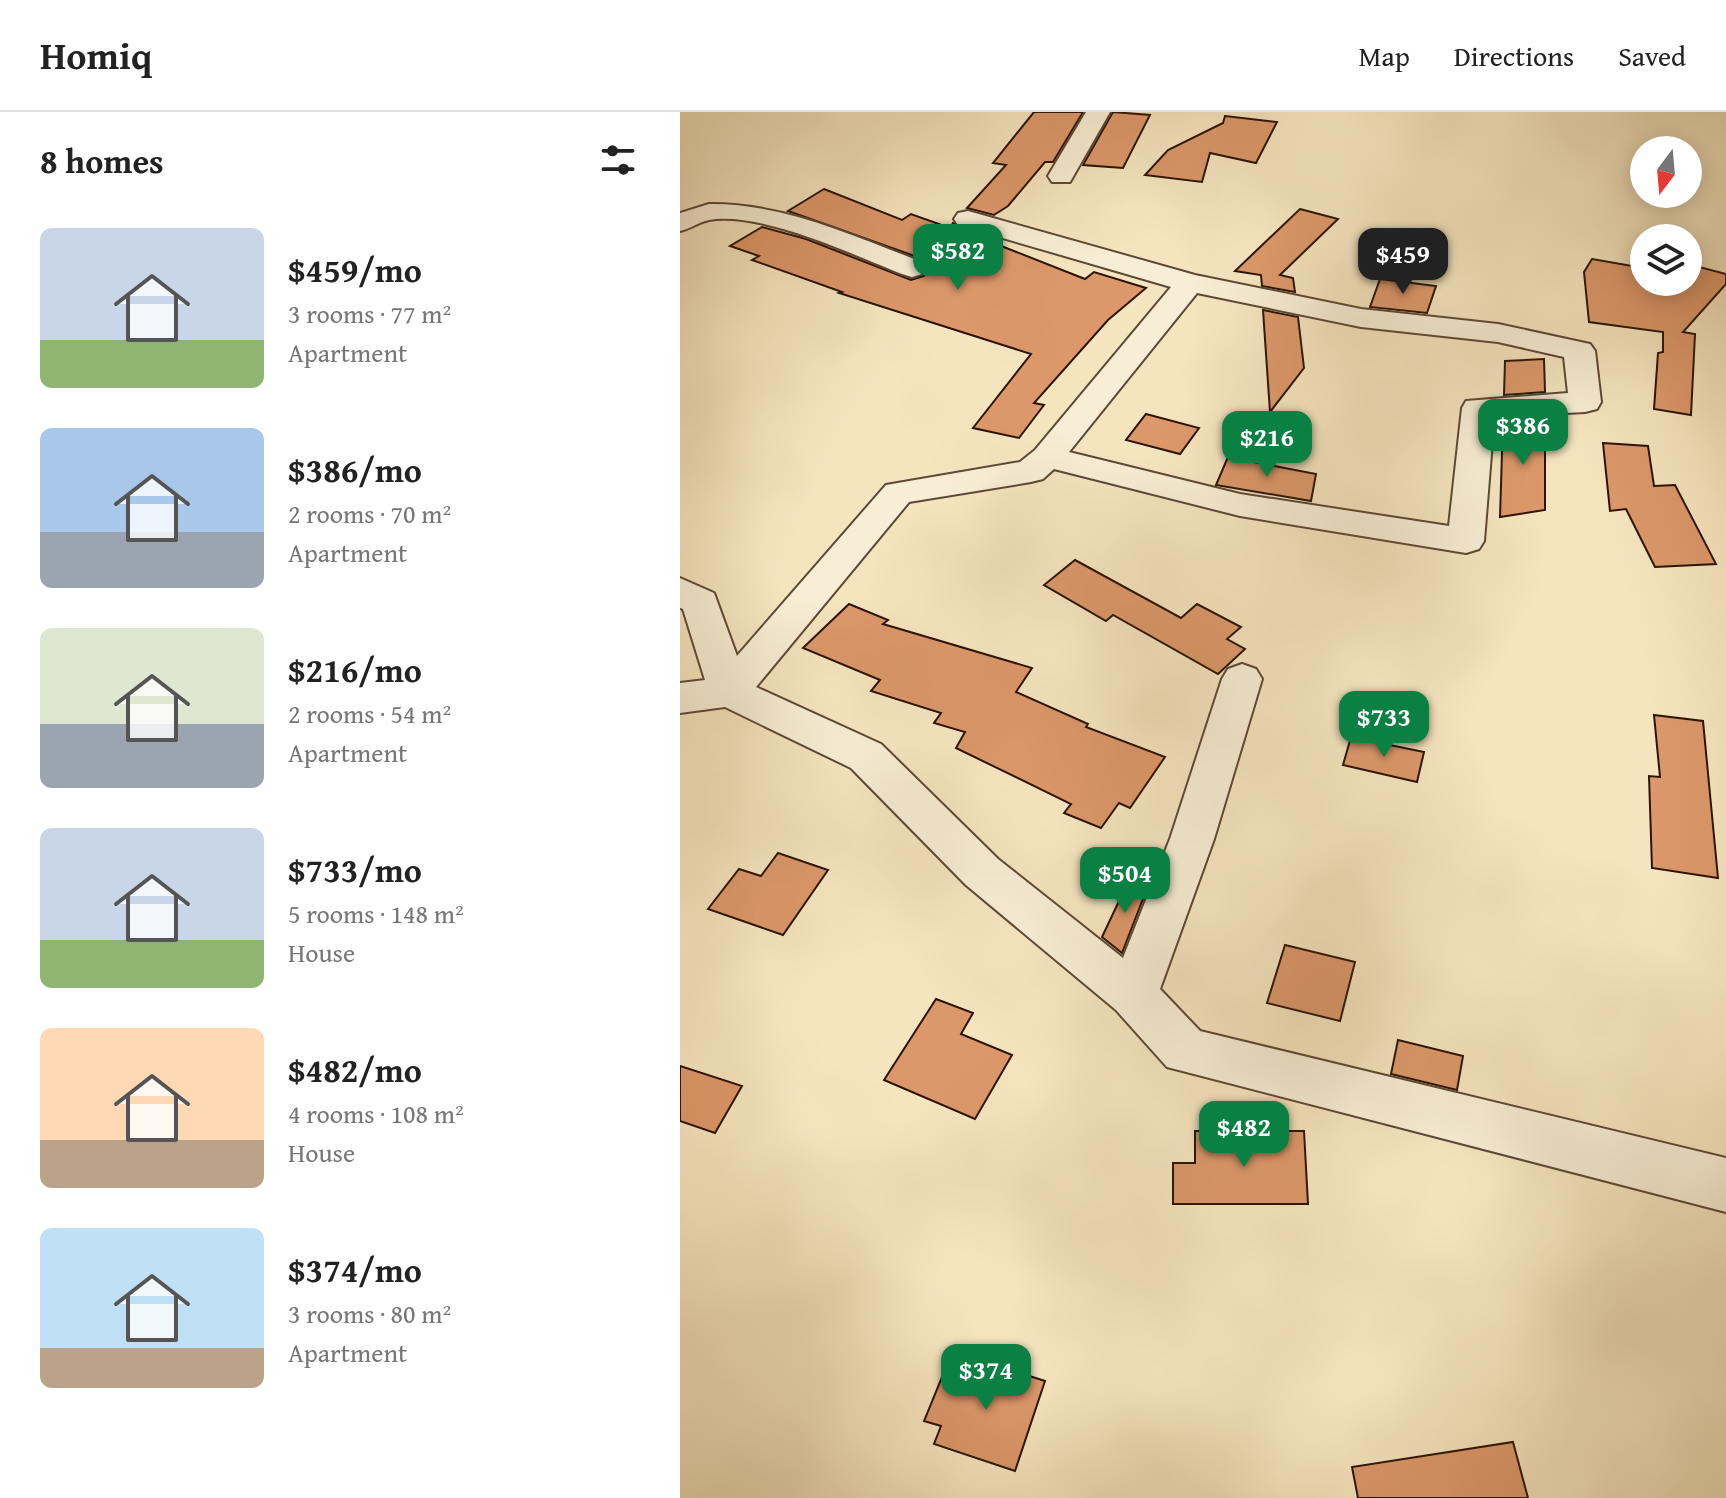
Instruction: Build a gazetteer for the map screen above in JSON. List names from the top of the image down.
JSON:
{
  "north": "bottom",
  "page": {
    "header": "Homiq",
    "nav": ["Map", "Directions", "Saved"],
    "heading": "8 homes",
    "list": [
      {
        "name": "$459/mo",
        "note": "3 rooms · 77 m² · Apartment"
      },
      {
        "name": "$386/mo",
        "note": "2 rooms · 70 m² · Apartment"
      },
      {
        "name": "$216/mo",
        "note": "2 rooms · 54 m² · Apartment"
      },
      {
        "name": "$733/mo",
        "note": "5 rooms · 148 m² · House"
      },
      {
        "name": "$482/mo",
        "note": "4 rooms · 108 m² · House"
      },
      {
        "name": "$374/mo",
        "note": "3 rooms · 80 m² · Apartment"
      }
    ],
    "price": [
      "$582",
      "$459",
      "$386",
      "$216",
      "$733",
      "$504",
      "$482",
      "$374"
    ]
  }
}
